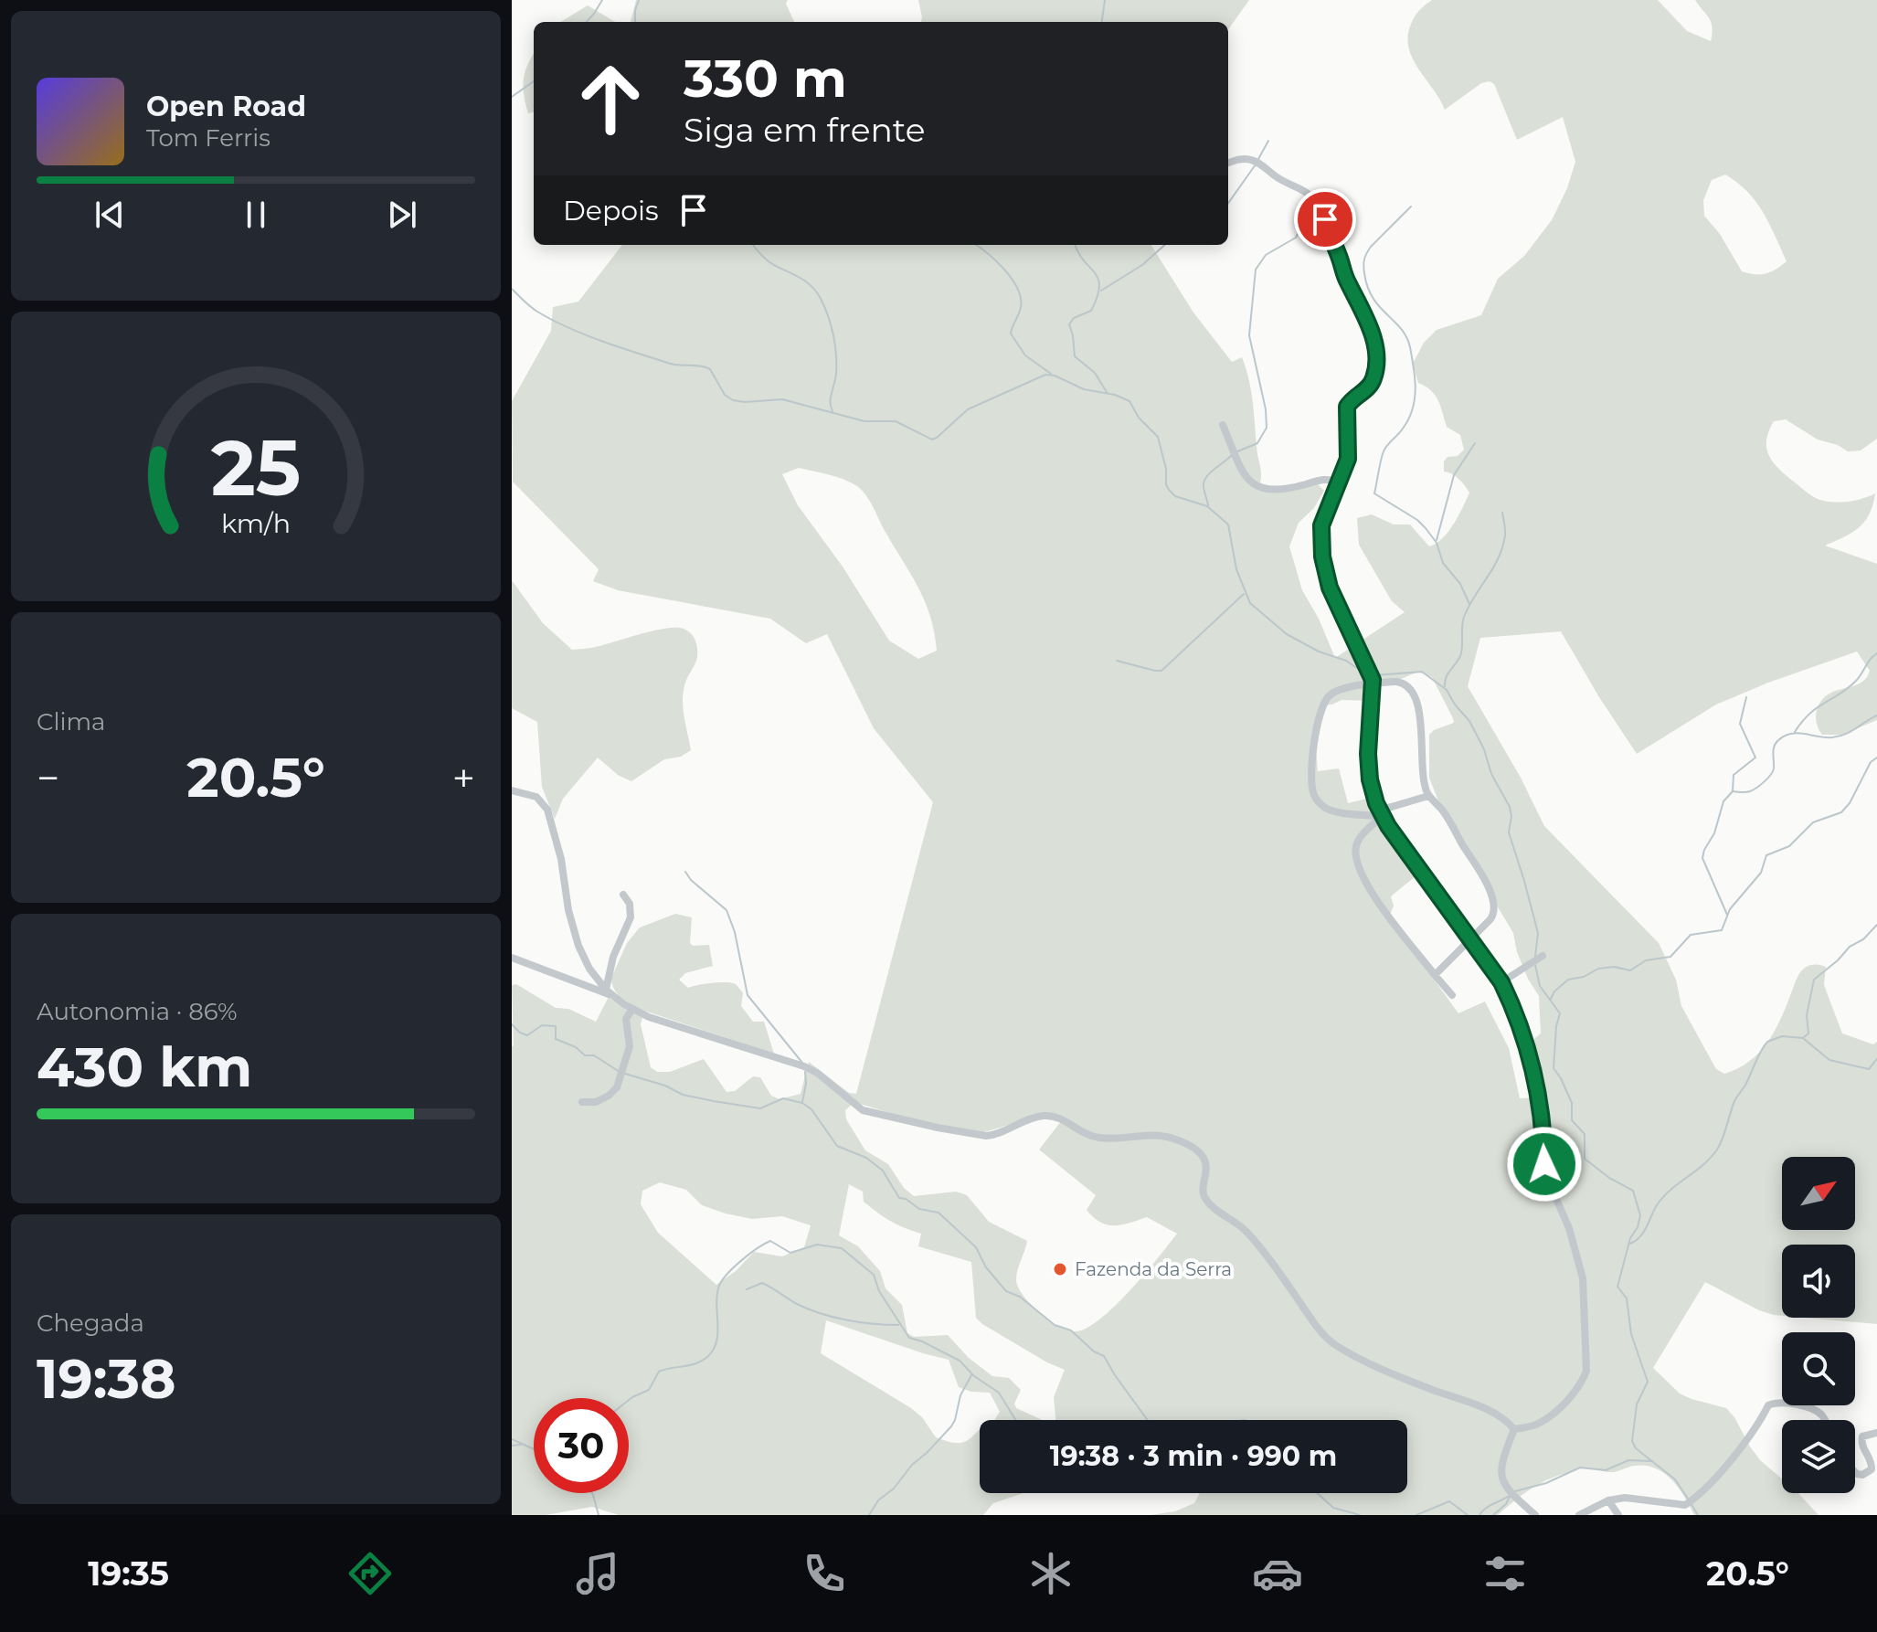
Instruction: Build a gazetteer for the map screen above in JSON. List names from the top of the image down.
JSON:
{
  "places": ["Fazenda da Serra"],
  "north": "top right",
  "page": {
    "turn": ["330 m", "Siga em frente"],
    "song": ["Open Road", "Tom Ferris"],
    "then": "Depois",
    "tile": [
      "Clima",
      ["Autonomia · 86%", "430 km"],
      ["Chegada", "19:38"]
    ],
    "heat": ["−", "20.5°", "+"],
    "limit": "30",
    "trip": "19:38 · 3 min · 990 m",
    "tabs": ["19:35", "20.5°"],
    "gauge": ["25", "km/h"]
  }
}
